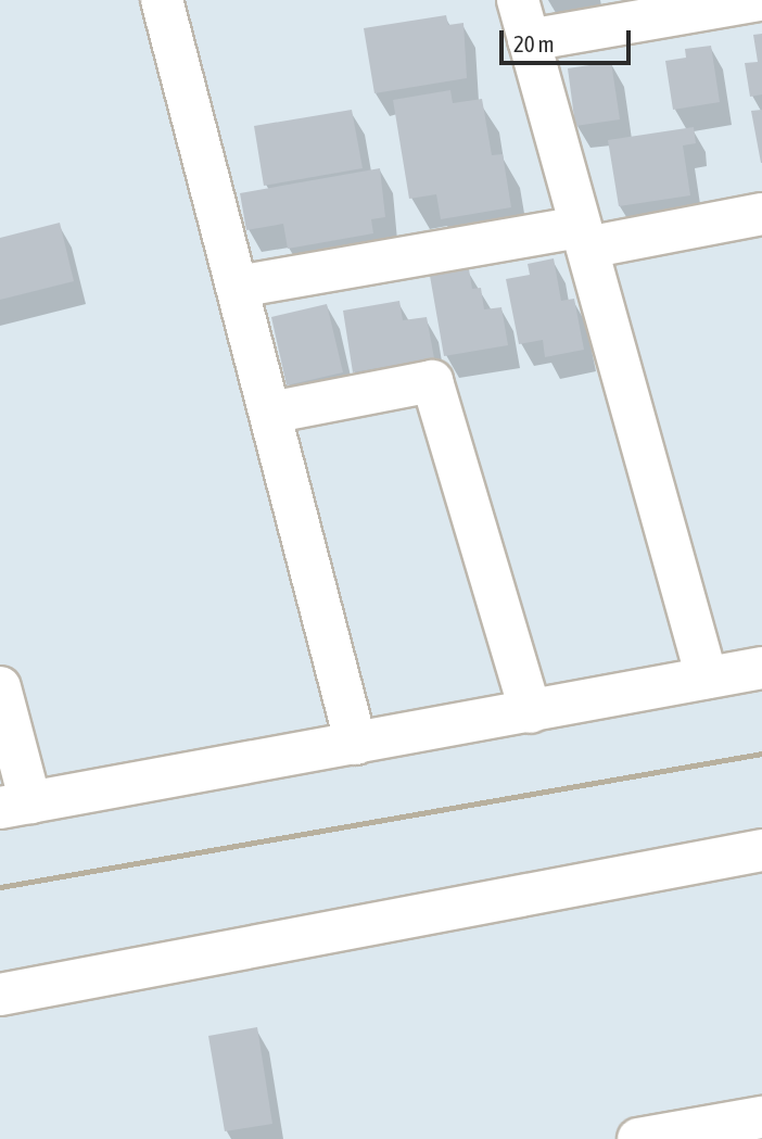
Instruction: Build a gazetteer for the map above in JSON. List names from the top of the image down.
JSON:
{
  "scale_bar": "20 m"
}
